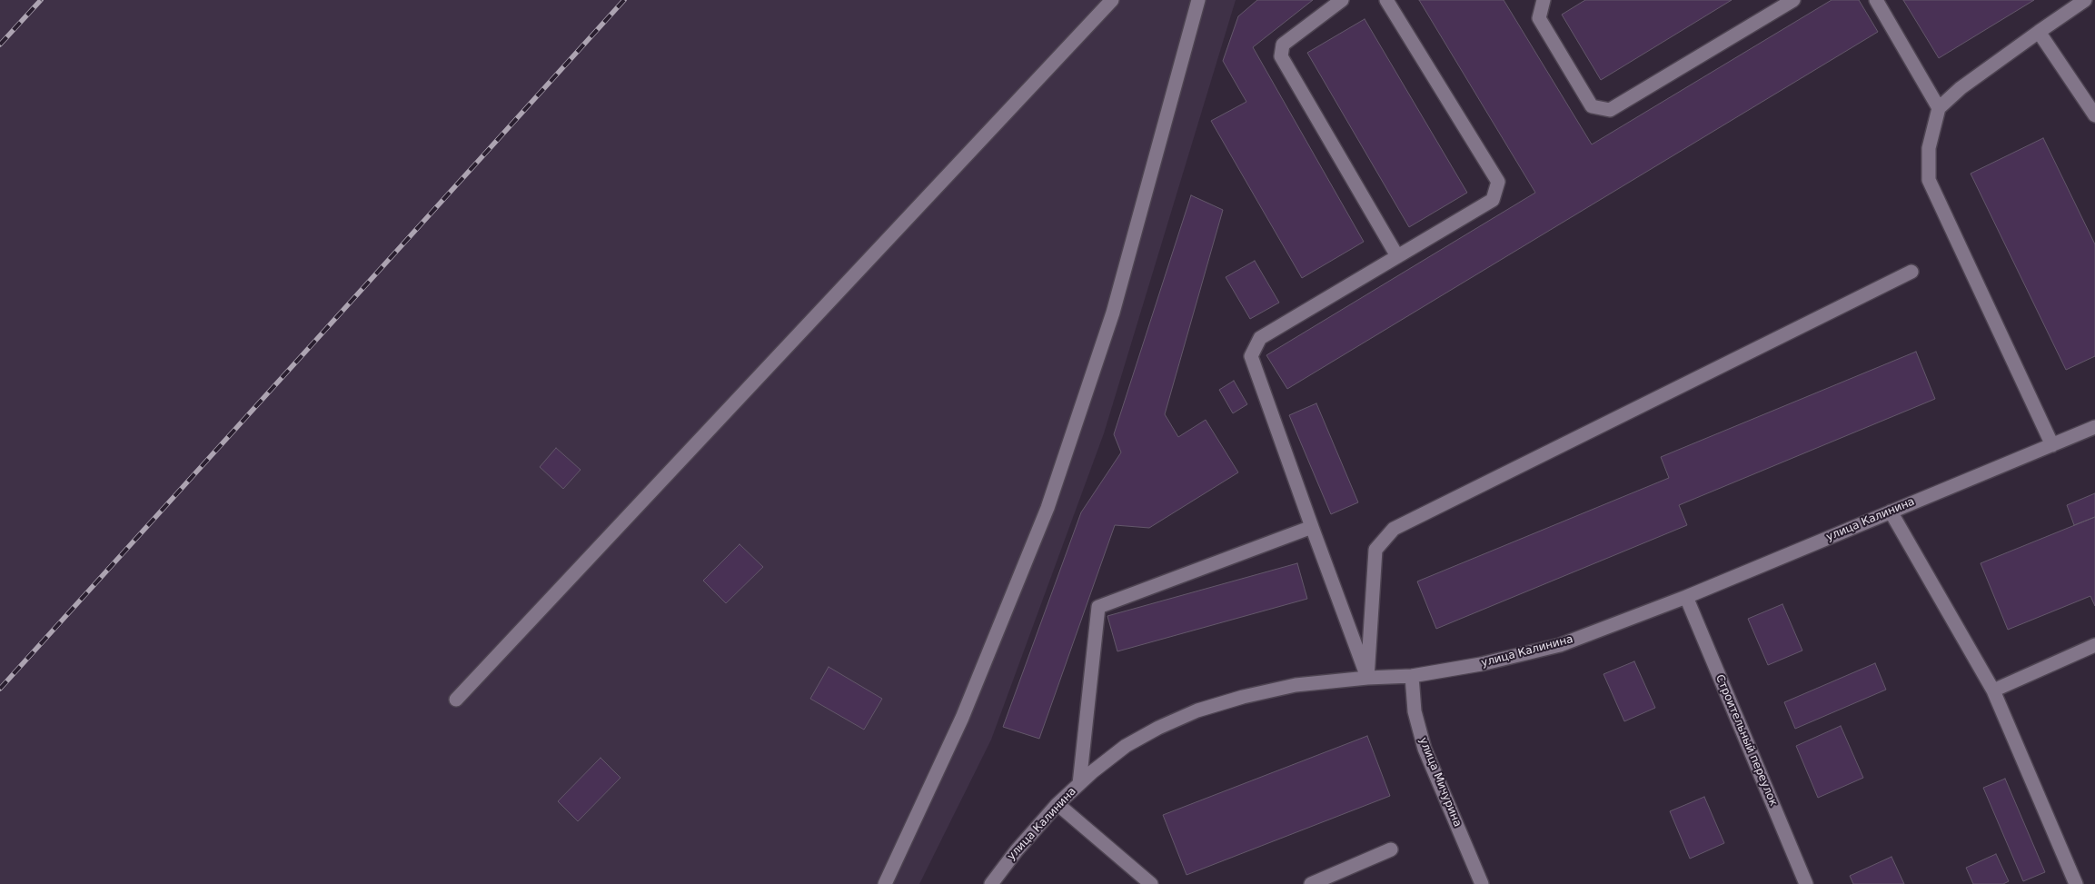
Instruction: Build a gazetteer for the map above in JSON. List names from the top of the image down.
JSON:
{
  "streets": {
    "street": ["улица Калинина", "Строительный переулок", "улица Мичурина"]
  },
  "crossings": [
    ["улица Калинина", "Строительный переулок"],
    ["улица Калинина", "улица Мичурина"]
  ]
}
